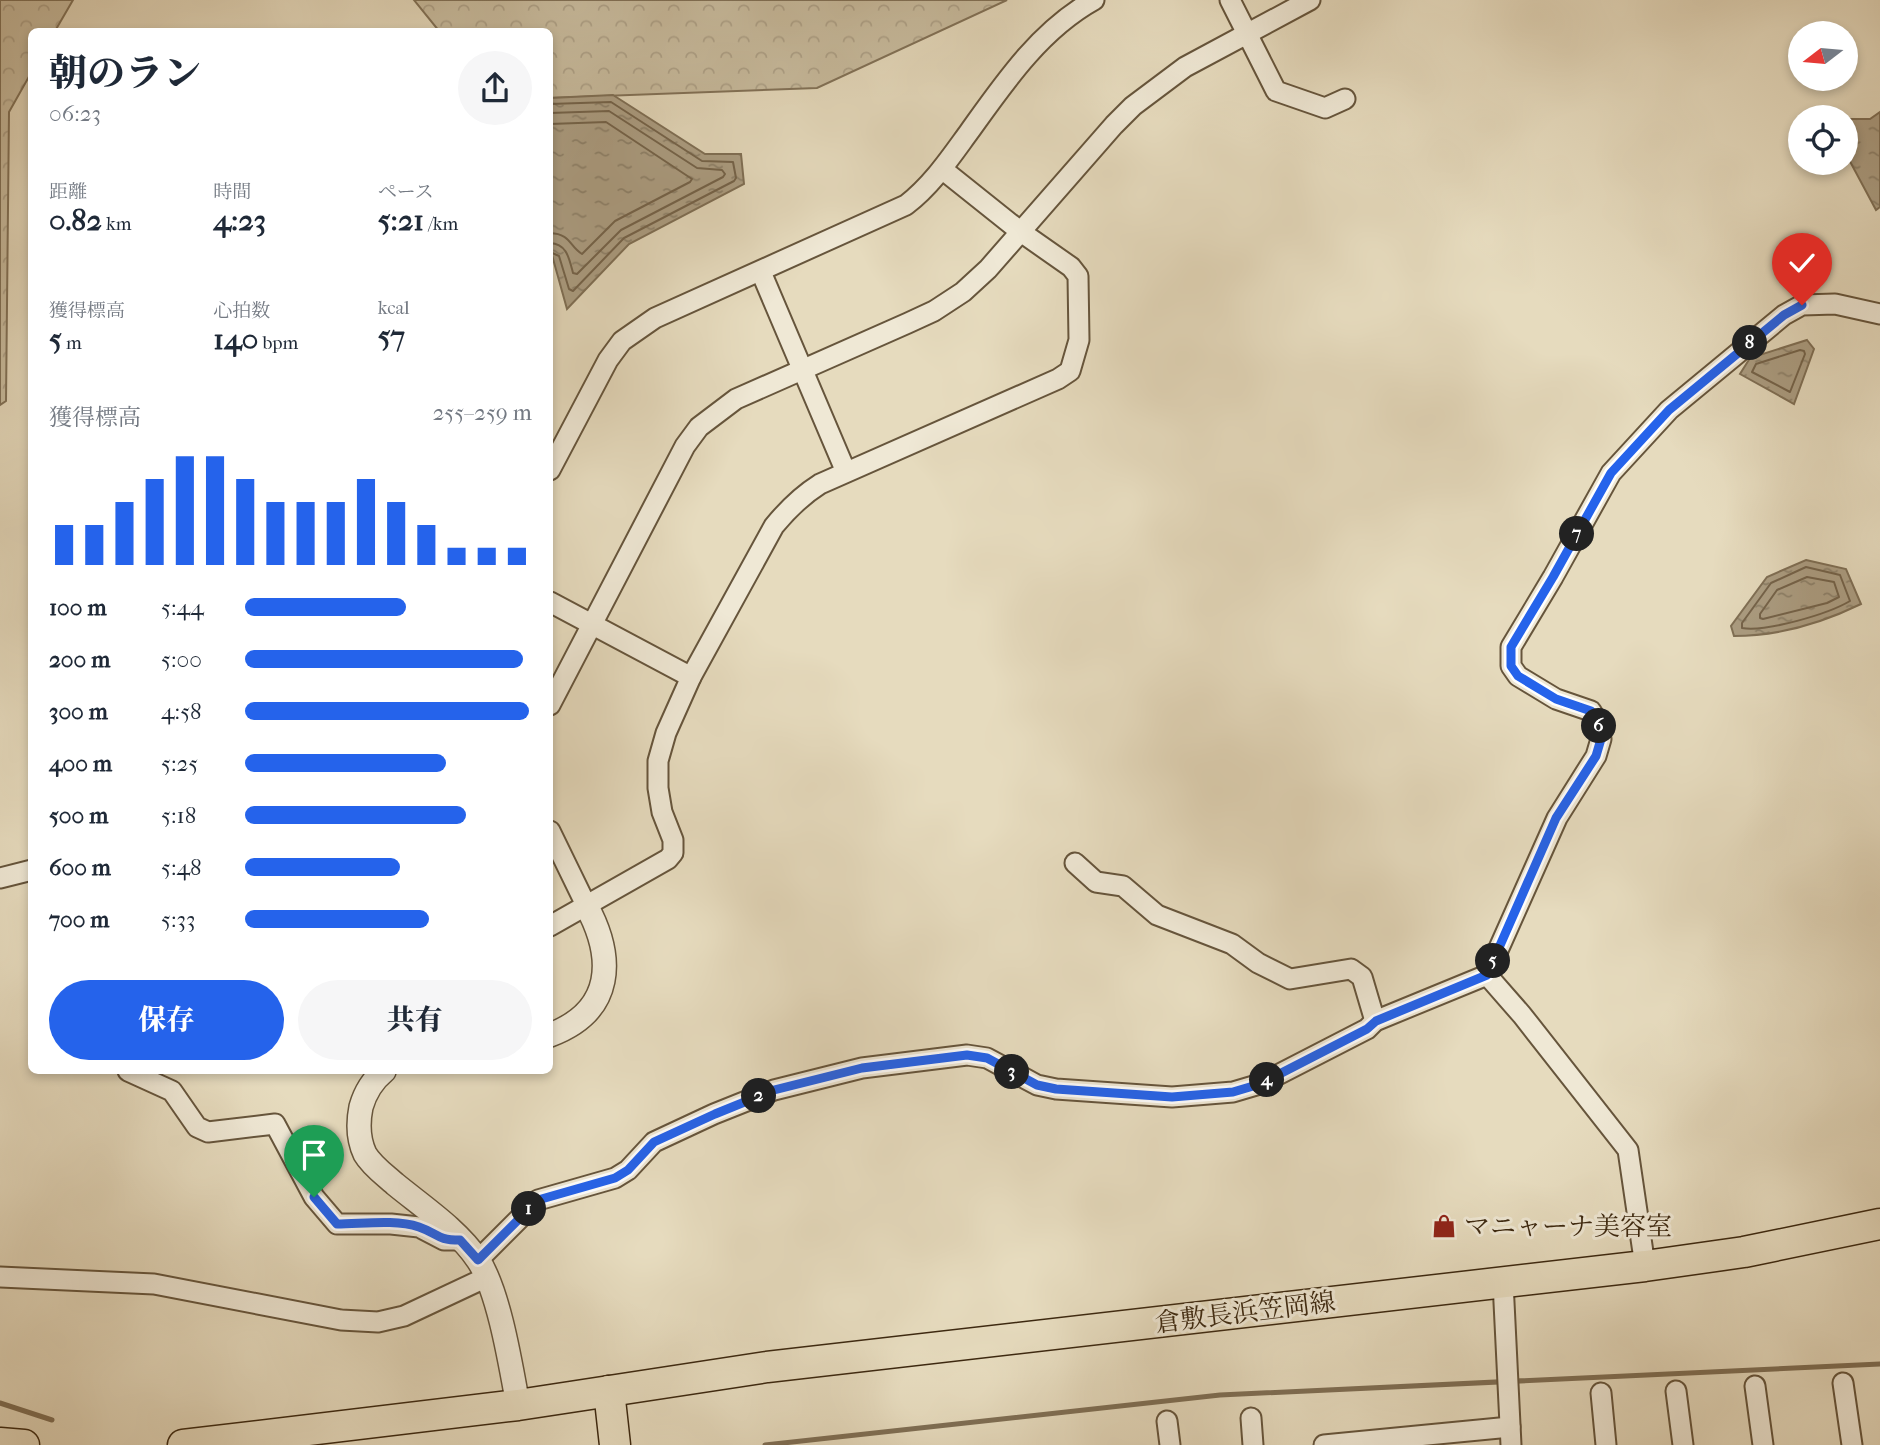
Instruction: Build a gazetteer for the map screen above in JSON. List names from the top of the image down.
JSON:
{
  "streets": {
    "main road": ["倉敷長浜笠岡線"]
  },
  "places": {
    "shop": ["マニャーナ美容室"]
  },
  "north": "left",
  "page": {
    "heading": ["朝のラン", "06:23"],
    "stats": [
      ["距離", "0.82 km"],
      ["時間", "4:23"],
      ["ペース", "5:21 /km"],
      ["獲得標高", "5 m"],
      ["心拍数", "140 bpm"],
      ["kcal", "57"]
    ],
    "pins": [
      "8",
      "7",
      "6",
      "5",
      "3",
      "4",
      "2",
      "1"
    ],
    "chart": ["獲得標高", "255–259 m"],
    "list": [
      {
        "name": "100 m",
        "note": "5:44"
      },
      {
        "name": "200 m",
        "note": "5:00"
      },
      {
        "name": "300 m",
        "note": "4:58"
      },
      {
        "name": "400 m",
        "note": "5:25"
      },
      {
        "name": "500 m",
        "note": "5:18"
      },
      {
        "name": "600 m",
        "note": "5:48"
      },
      {
        "name": "700 m",
        "note": "5:33"
      }
    ],
    "buttons": ["保存", "共有"]
  }
}
